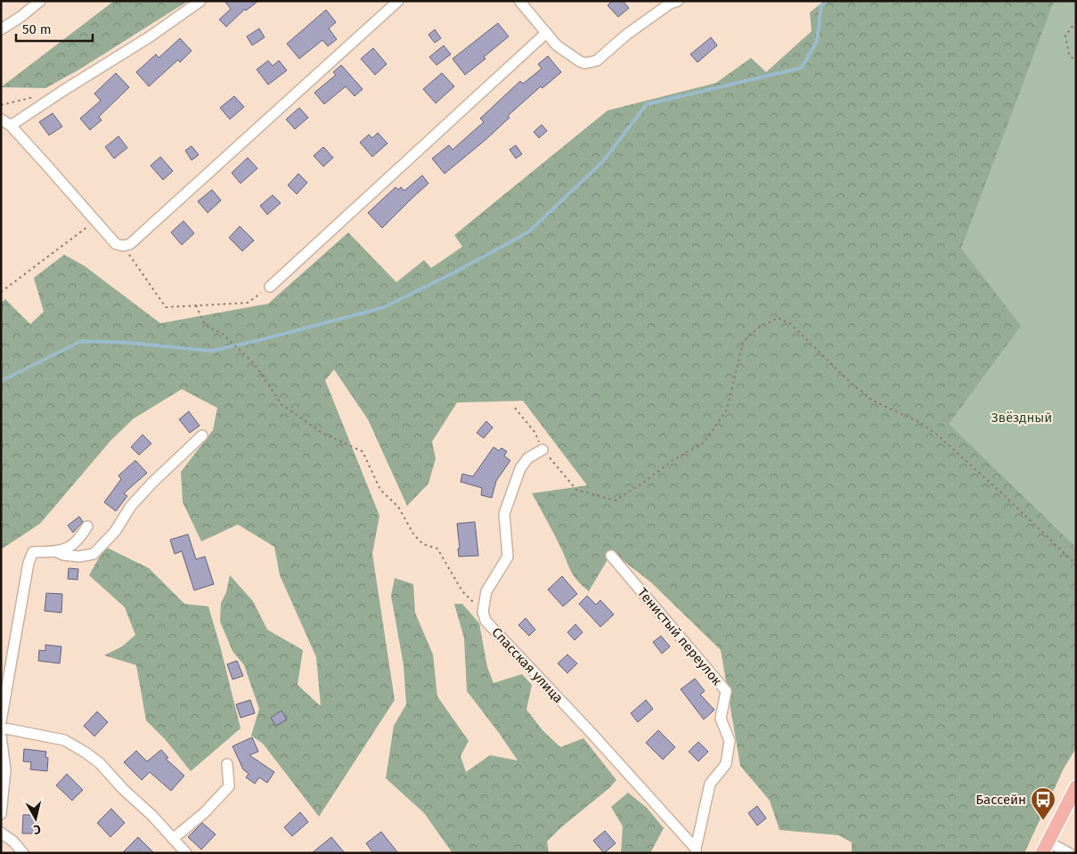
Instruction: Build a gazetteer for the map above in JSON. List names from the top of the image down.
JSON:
{
  "streets": {
    "street": ["Тенистый переулок", "Спасская улица"]
  },
  "crossings": [
    ["Тенистый переулок", "Спасская улица"]
  ],
  "parks": ["Звёздный"],
  "places": {
    "bus stop": ["Бассейн"]
  },
  "scale_bar": "50 m",
  "north": "bottom"
}
